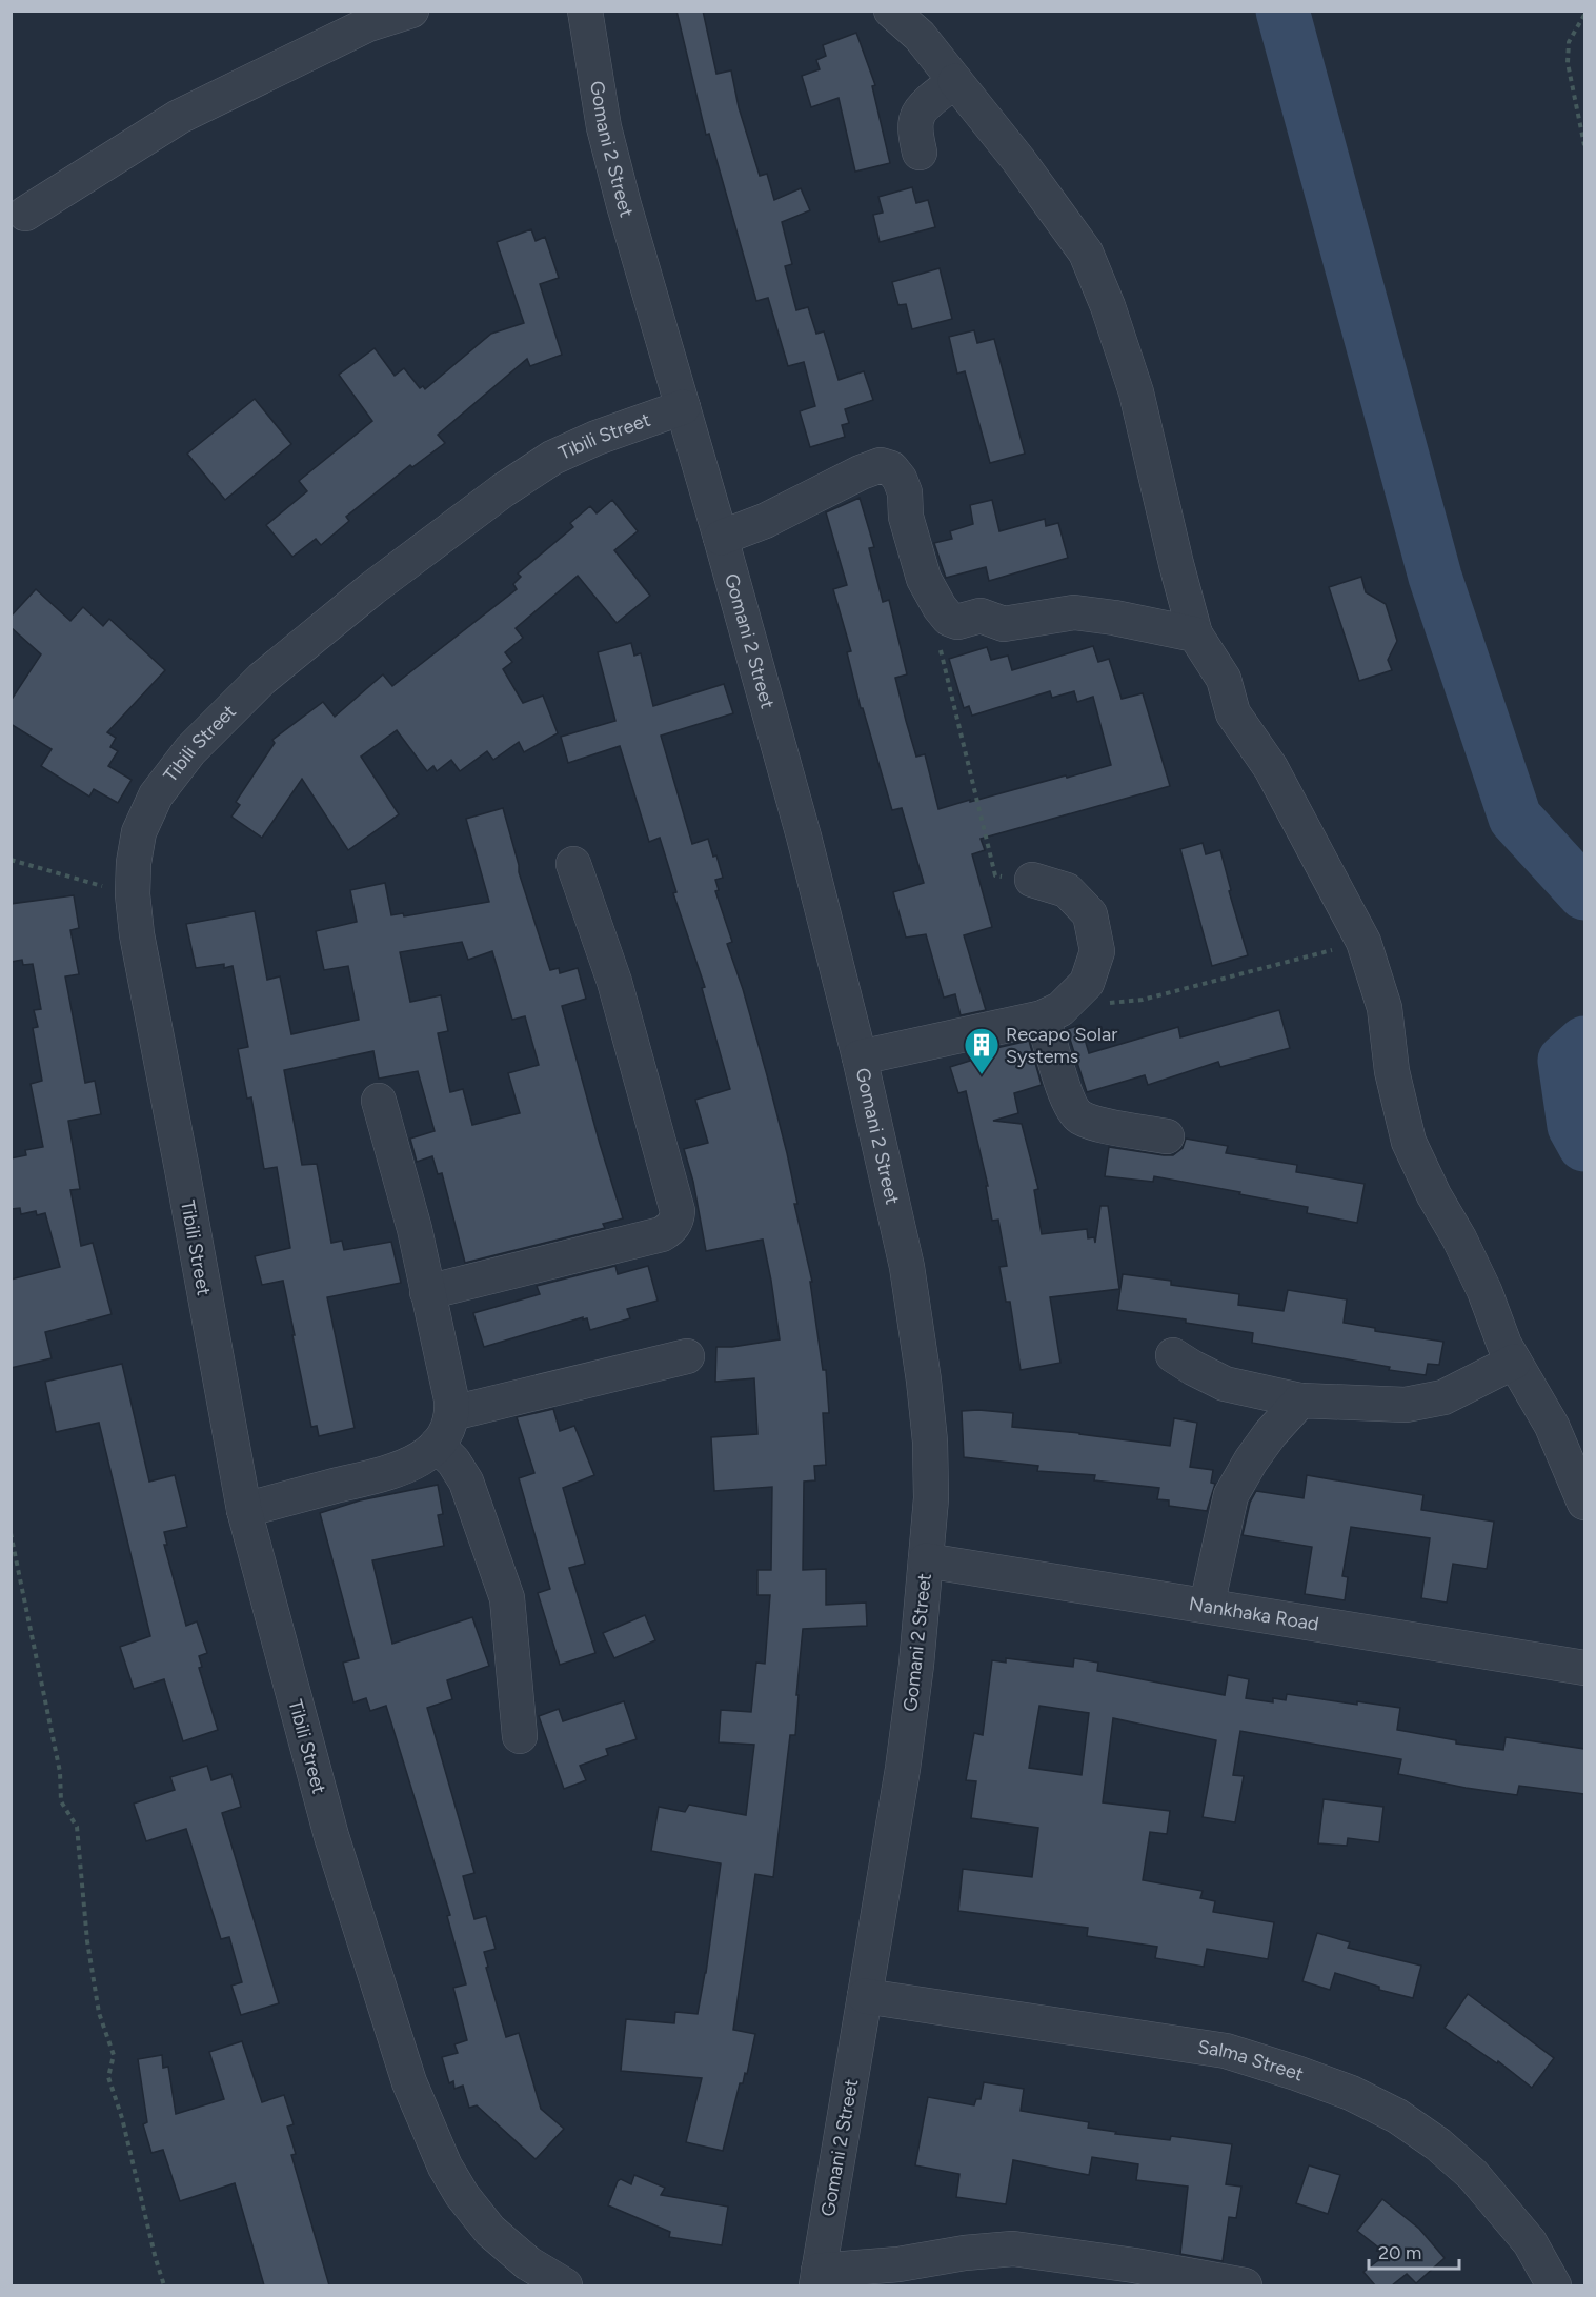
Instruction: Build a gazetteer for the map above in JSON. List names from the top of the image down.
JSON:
{
  "streets": {
    "street": [
      "Gomani 2 Street",
      "Tibili Street",
      "Nankhaka Road",
      "Salma Street"
    ]
  },
  "crossings": [
    ["Gomani 2 Street", "Tibili Street"],
    ["Gomani 2 Street", "Nankhaka Road"],
    ["Gomani 2 Street", "Salma Street"]
  ],
  "places": {
    "building": ["Recapo Solar Systems"]
  },
  "scale_bar": "20 m"
}
